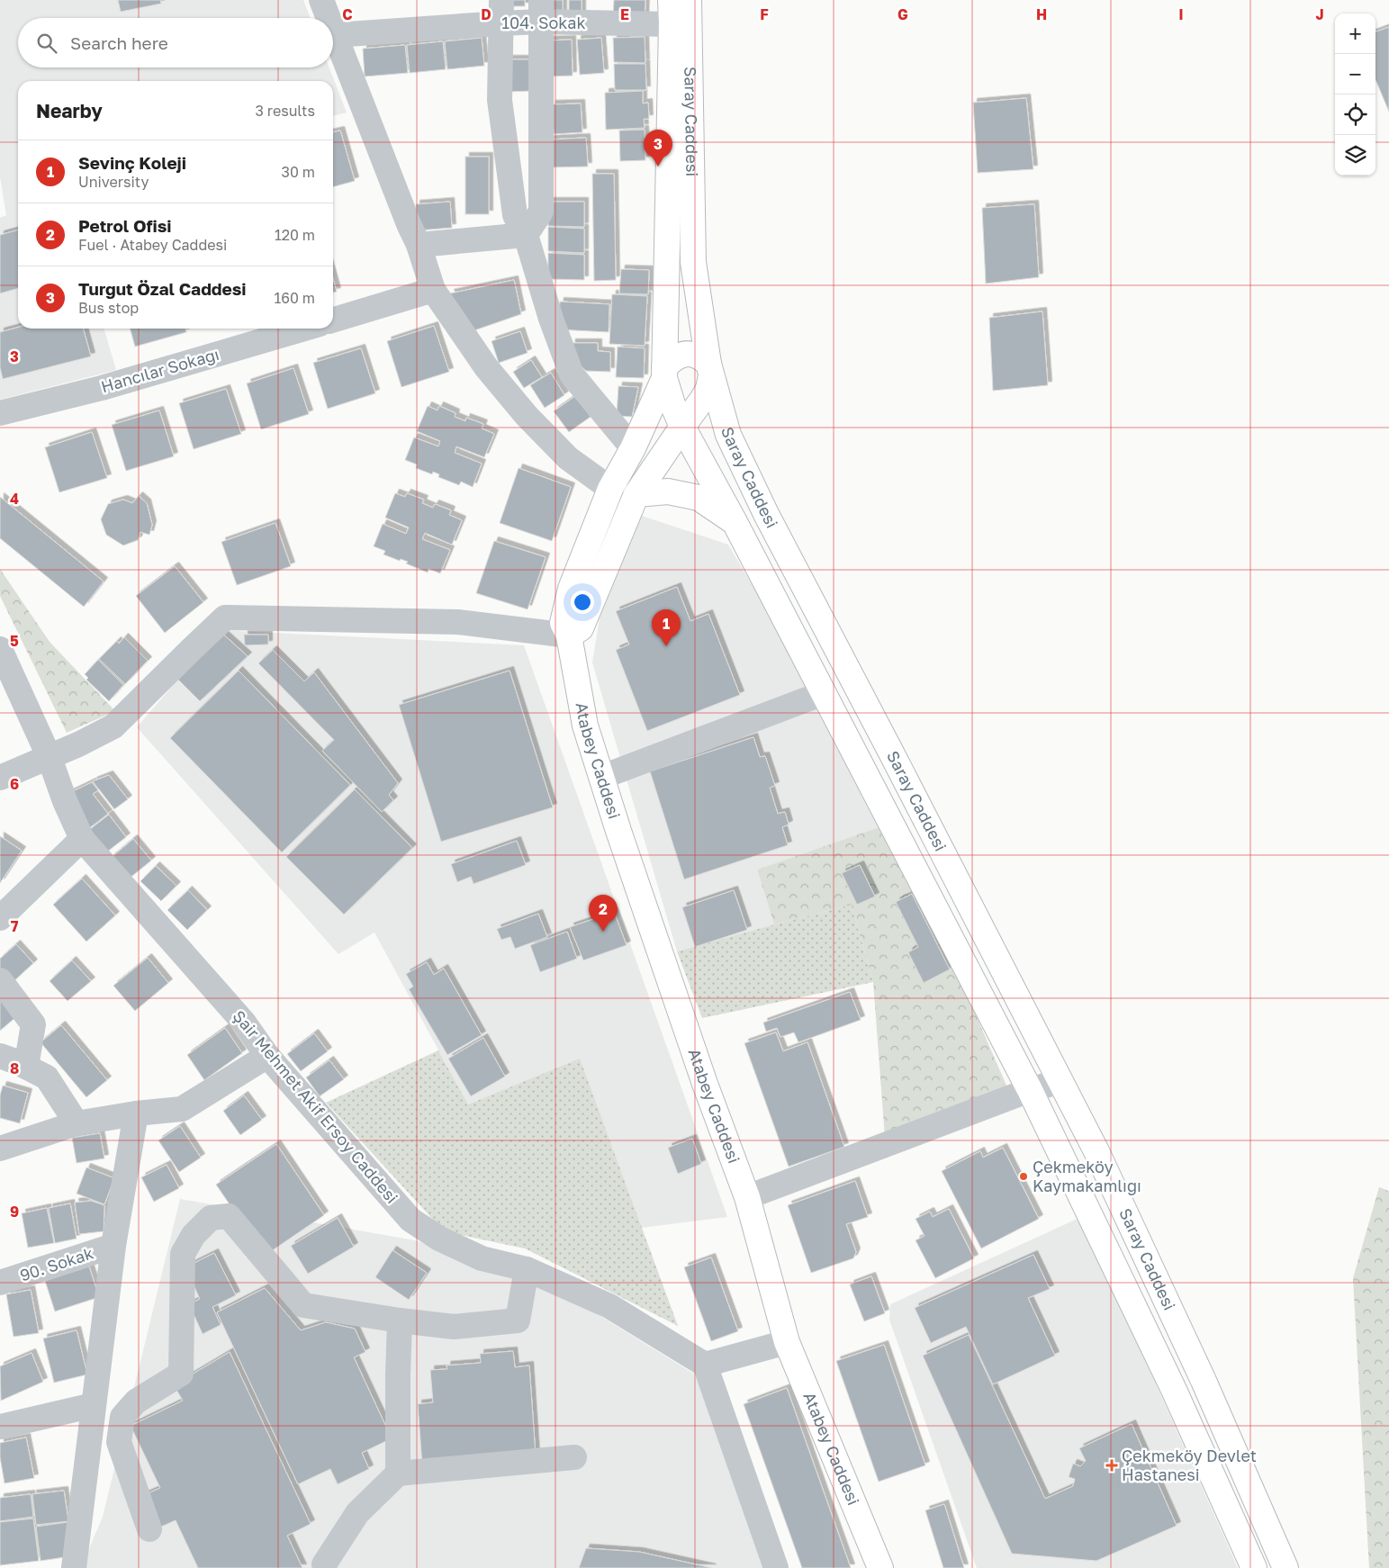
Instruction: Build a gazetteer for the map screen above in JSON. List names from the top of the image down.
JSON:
{
  "streets": {
    "main road": ["Saray Caddesi", "Atabey Caddesi"],
    "street": [
      "104. Sokak",
      "Hancılar Sokağı",
      "Şair Mehmet Akif Ersoy Caddesi",
      "90. Sokak"
    ]
  },
  "crossings": [
    ["104. Sokak", "Saray Caddesi"],
    ["Saray Caddesi", "Atabey Caddesi"]
  ],
  "places": {
    "other": ["Çekmeköy Kaymakamlığı"],
    "health": ["Çekmeköy Devlet Hastanesi"]
  },
  "page": {
    "map_buttons": ["+", "−"],
    "search": "Search here",
    "heading": ["Nearby", "3 results"],
    "pins": ["3", "1", "2"],
    "list": [
      {
        "mark": "1",
        "name": "Sevinç Koleji",
        "note": "University",
        "value": "30 m"
      },
      {
        "mark": "2",
        "name": "Petrol Ofisi",
        "note": "Fuel · Atabey Caddesi",
        "value": "120 m"
      },
      {
        "mark": "3",
        "name": "Turgut Özal Caddesi",
        "note": "Bus stop",
        "value": "160 m"
      }
    ]
  },
  "grid": {
    "columns": [
      "C",
      "D",
      "E",
      "F",
      "G",
      "H",
      "I",
      "J"
    ],
    "rows": [
      "3",
      "4",
      "5",
      "6",
      "7",
      "8",
      "9"
    ]
  }
}
